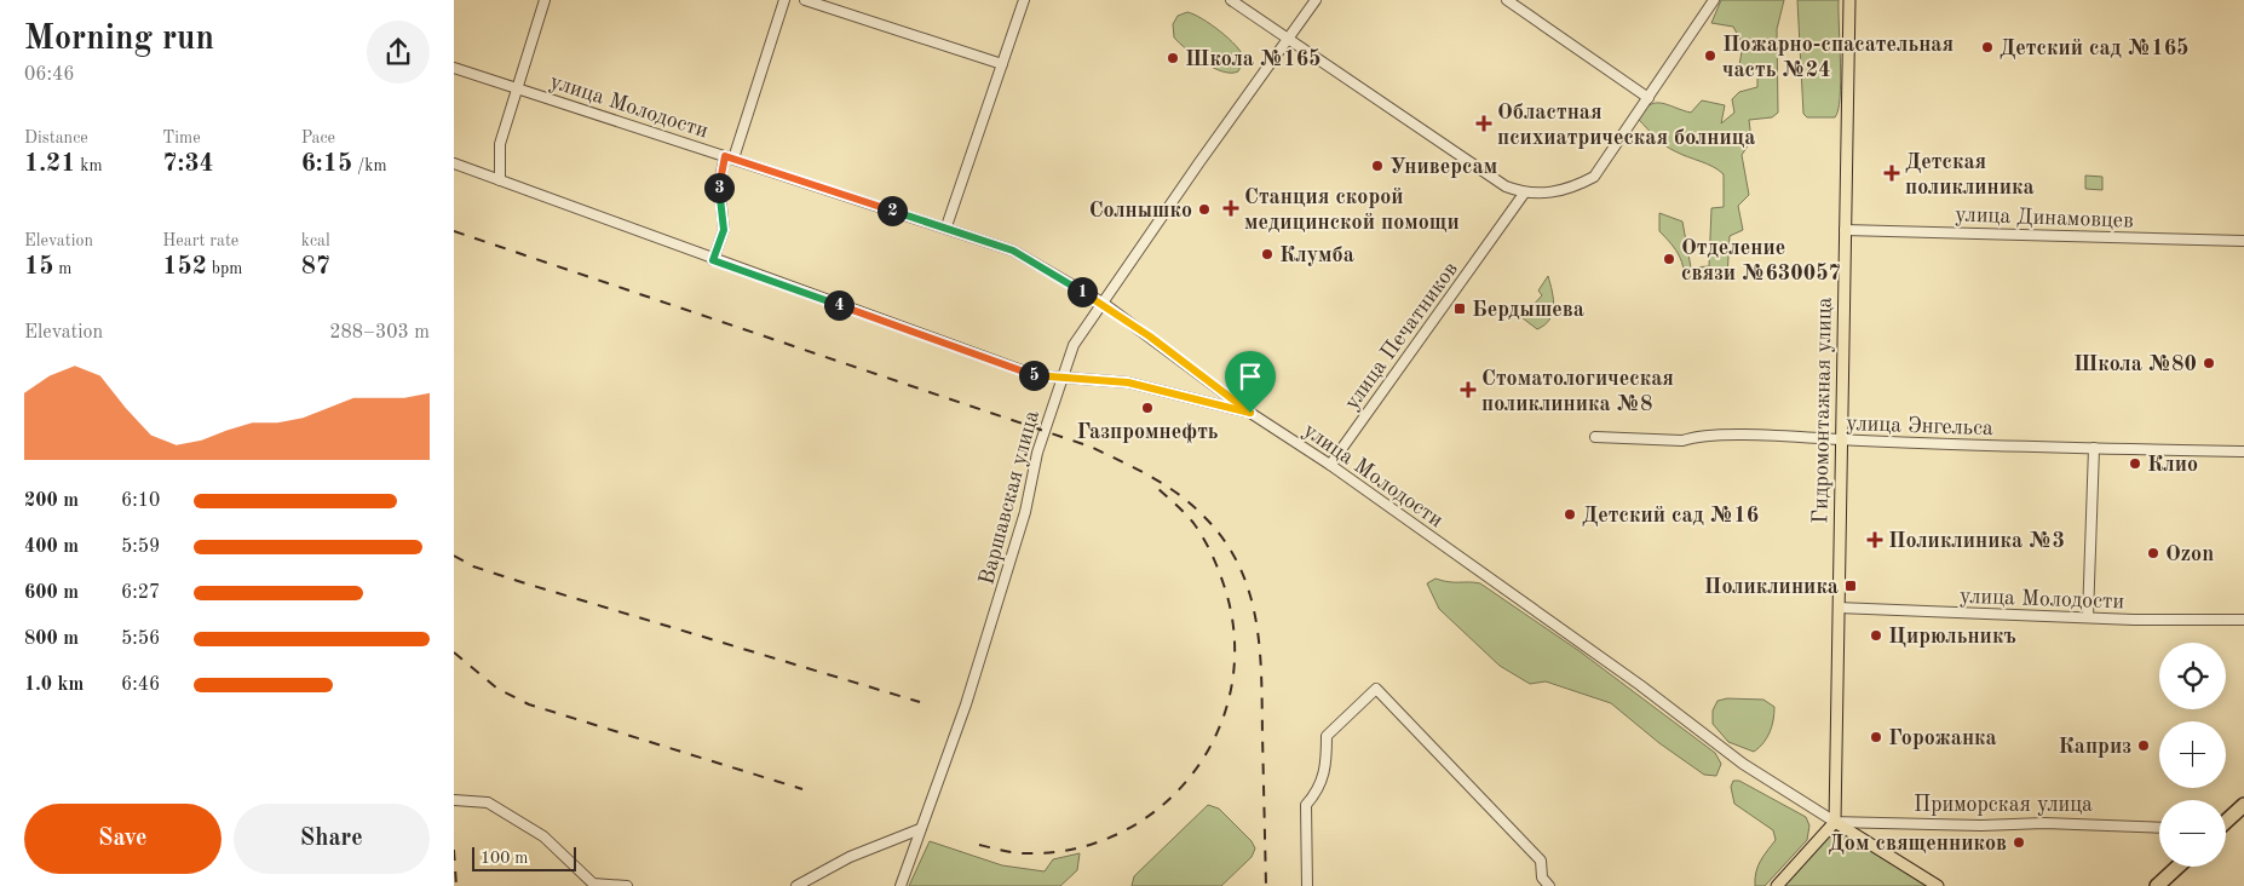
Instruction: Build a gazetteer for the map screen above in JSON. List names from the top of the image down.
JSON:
{
  "streets": {
    "main road": ["Гидромонтажная улица"],
    "street": [
      "улица Молодости",
      "улица Динамовцев",
      "улица Печатников",
      "улица Энгельса",
      "Варшавская улица",
      "Приморская улица"
    ]
  },
  "crossings": [
    ["улица Молодости", "улица Печатников"],
    ["улица Молодости", "Гидромонтажная улица"],
    ["улица Молодости", "Варшавская улица"],
    ["улица Молодости", "Приморская улица"],
    ["улица Динамовцев", "Гидромонтажная улица"],
    ["Гидромонтажная улица", "улица Энгельса"],
    ["Гидромонтажная улица", "Приморская улица"]
  ],
  "places": {
    "other": [
      "Детский сад №165",
      "Пожарно-спасательная часть №24",
      "Школа №165",
      "Универсам",
      "Солнышко",
      "Клумба",
      "Отделение связи №630057",
      "Школа №80",
      "Газпромнефть",
      "Клио",
      "Детский сад №16",
      "Ozon",
      "Цирюльникъ",
      "Горожанка",
      "Каприз",
      "Дом священников"
    ],
    "health": [
      "Областная психиатрическая болница",
      "Детская поликлиника",
      "Станция скорой медицинской помощи",
      "Стоматологическая поликлиника №8",
      "Поликлиника №3"
    ],
    "transit": ["Бердышева", "Поликлиника"]
  },
  "scale_bar": "100 m",
  "page": {
    "heading": ["Morning run", "06:46"],
    "stats": [
      ["Distance", "1.21 km"],
      ["Time", "7:34"],
      ["Pace", "6:15 /km"],
      ["Elevation", "15 m"],
      ["Heart rate", "152 bpm"],
      ["kcal", "87"]
    ],
    "pins": [
      "3",
      "2",
      "1",
      "4",
      "5"
    ],
    "chart": ["Elevation", "288–303 m"],
    "list": [
      {
        "name": "200 m",
        "note": "6:10"
      },
      {
        "name": "400 m",
        "note": "5:59"
      },
      {
        "name": "600 m",
        "note": "6:27"
      },
      {
        "name": "800 m",
        "note": "5:56"
      },
      {
        "name": "1.0 km",
        "note": "6:46"
      }
    ],
    "map_buttons": ["+", "−"],
    "buttons": ["Save", "Share"],
    "scale": "100 m"
  }
}
